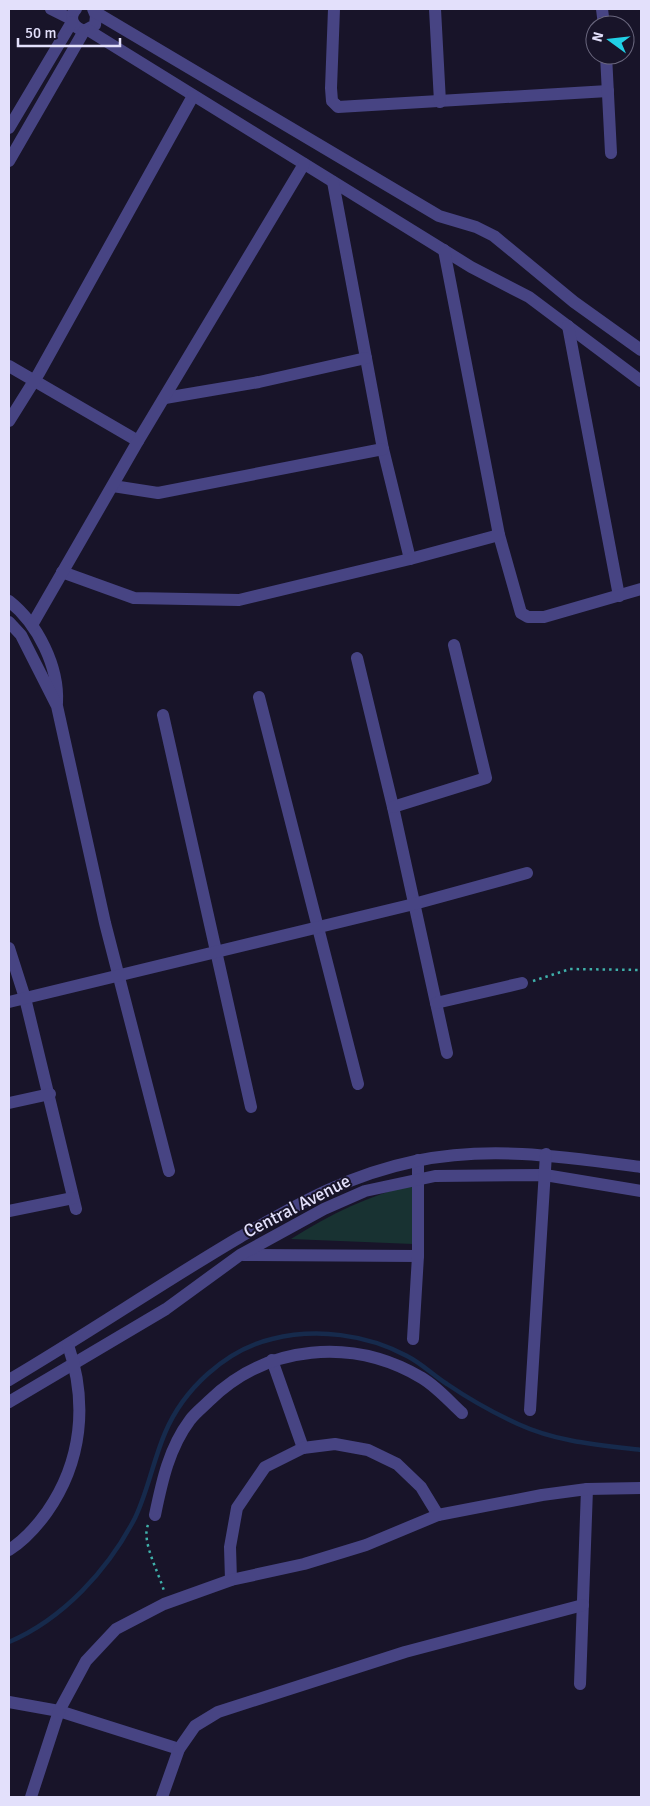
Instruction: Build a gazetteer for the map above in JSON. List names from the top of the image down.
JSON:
{
  "streets": {
    "street": ["Central Avenue"]
  },
  "scale_bar": "50 m",
  "north": "left"
}
